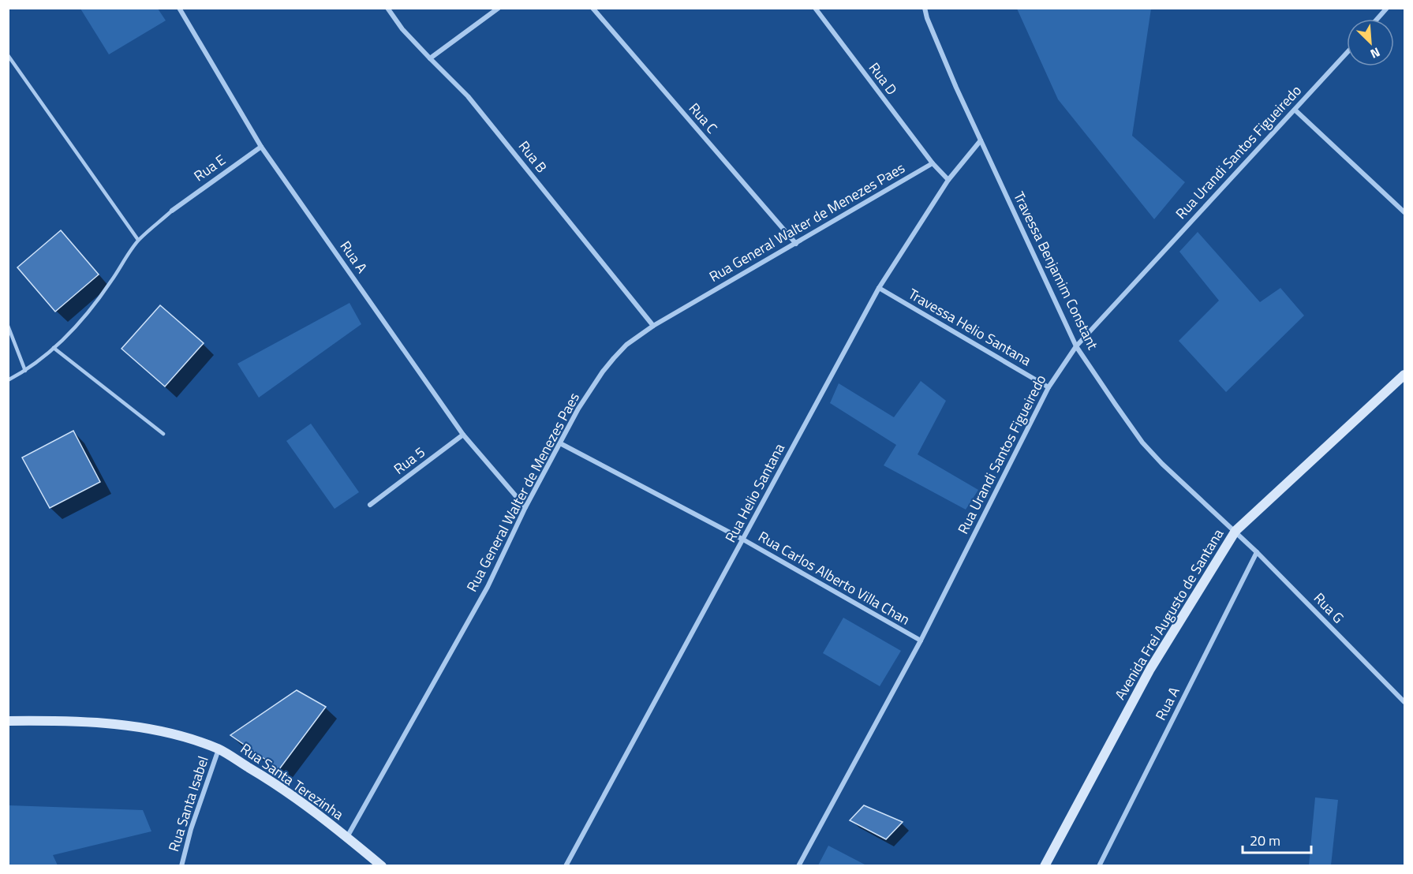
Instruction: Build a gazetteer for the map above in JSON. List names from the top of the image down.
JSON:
{
  "streets": {
    "street": [
      "Rua D",
      "Rua C",
      "Rua Urandi Santos Figueiredo",
      "Rua B",
      "Rua E",
      "Rua General Walter de Menezes Paes",
      "Rua A",
      "Travessa Benjamim Constant",
      "Travessa Helio Santana",
      "Rua 5",
      "Rua Helio Santana",
      "Rua Carlos Alberto Villa Chan",
      "Rua G",
      "Avenida Frei Augusto de Santana",
      "Rua Santa Terezinha",
      "Rua Santa Isabel"
    ]
  },
  "crossings": [
    ["Rua D", "Rua General Walter de Menezes Paes"],
    ["Rua C", "Rua General Walter de Menezes Paes"],
    ["Rua Urandi Santos Figueiredo", "Travessa Benjamim Constant"],
    ["Rua Urandi Santos Figueiredo", "Travessa Helio Santana"],
    ["Rua Urandi Santos Figueiredo", "Rua Carlos Alberto Villa Chan"],
    ["Rua B", "Rua General Walter de Menezes Paes"],
    ["Rua E", "Rua A"],
    ["Rua General Walter de Menezes Paes", "Rua A"],
    ["Rua General Walter de Menezes Paes", "Rua Carlos Alberto Villa Chan"],
    ["Rua General Walter de Menezes Paes", "Rua Santa Terezinha"],
    ["Rua A", "Rua 5"],
    ["Rua A", "Rua G"],
    ["Travessa Benjamim Constant", "Rua Helio Santana"],
    ["Travessa Benjamim Constant", "Rua G"],
    ["Travessa Benjamim Constant", "Avenida Frei Augusto de Santana"],
    ["Travessa Helio Santana", "Rua Helio Santana"],
    ["Rua Helio Santana", "Rua Carlos Alberto Villa Chan"],
    ["Rua G", "Avenida Frei Augusto de Santana"],
    ["Rua Santa Terezinha", "Rua Santa Isabel"]
  ],
  "scale_bar": "20 m",
  "north": "bottom right"
}
